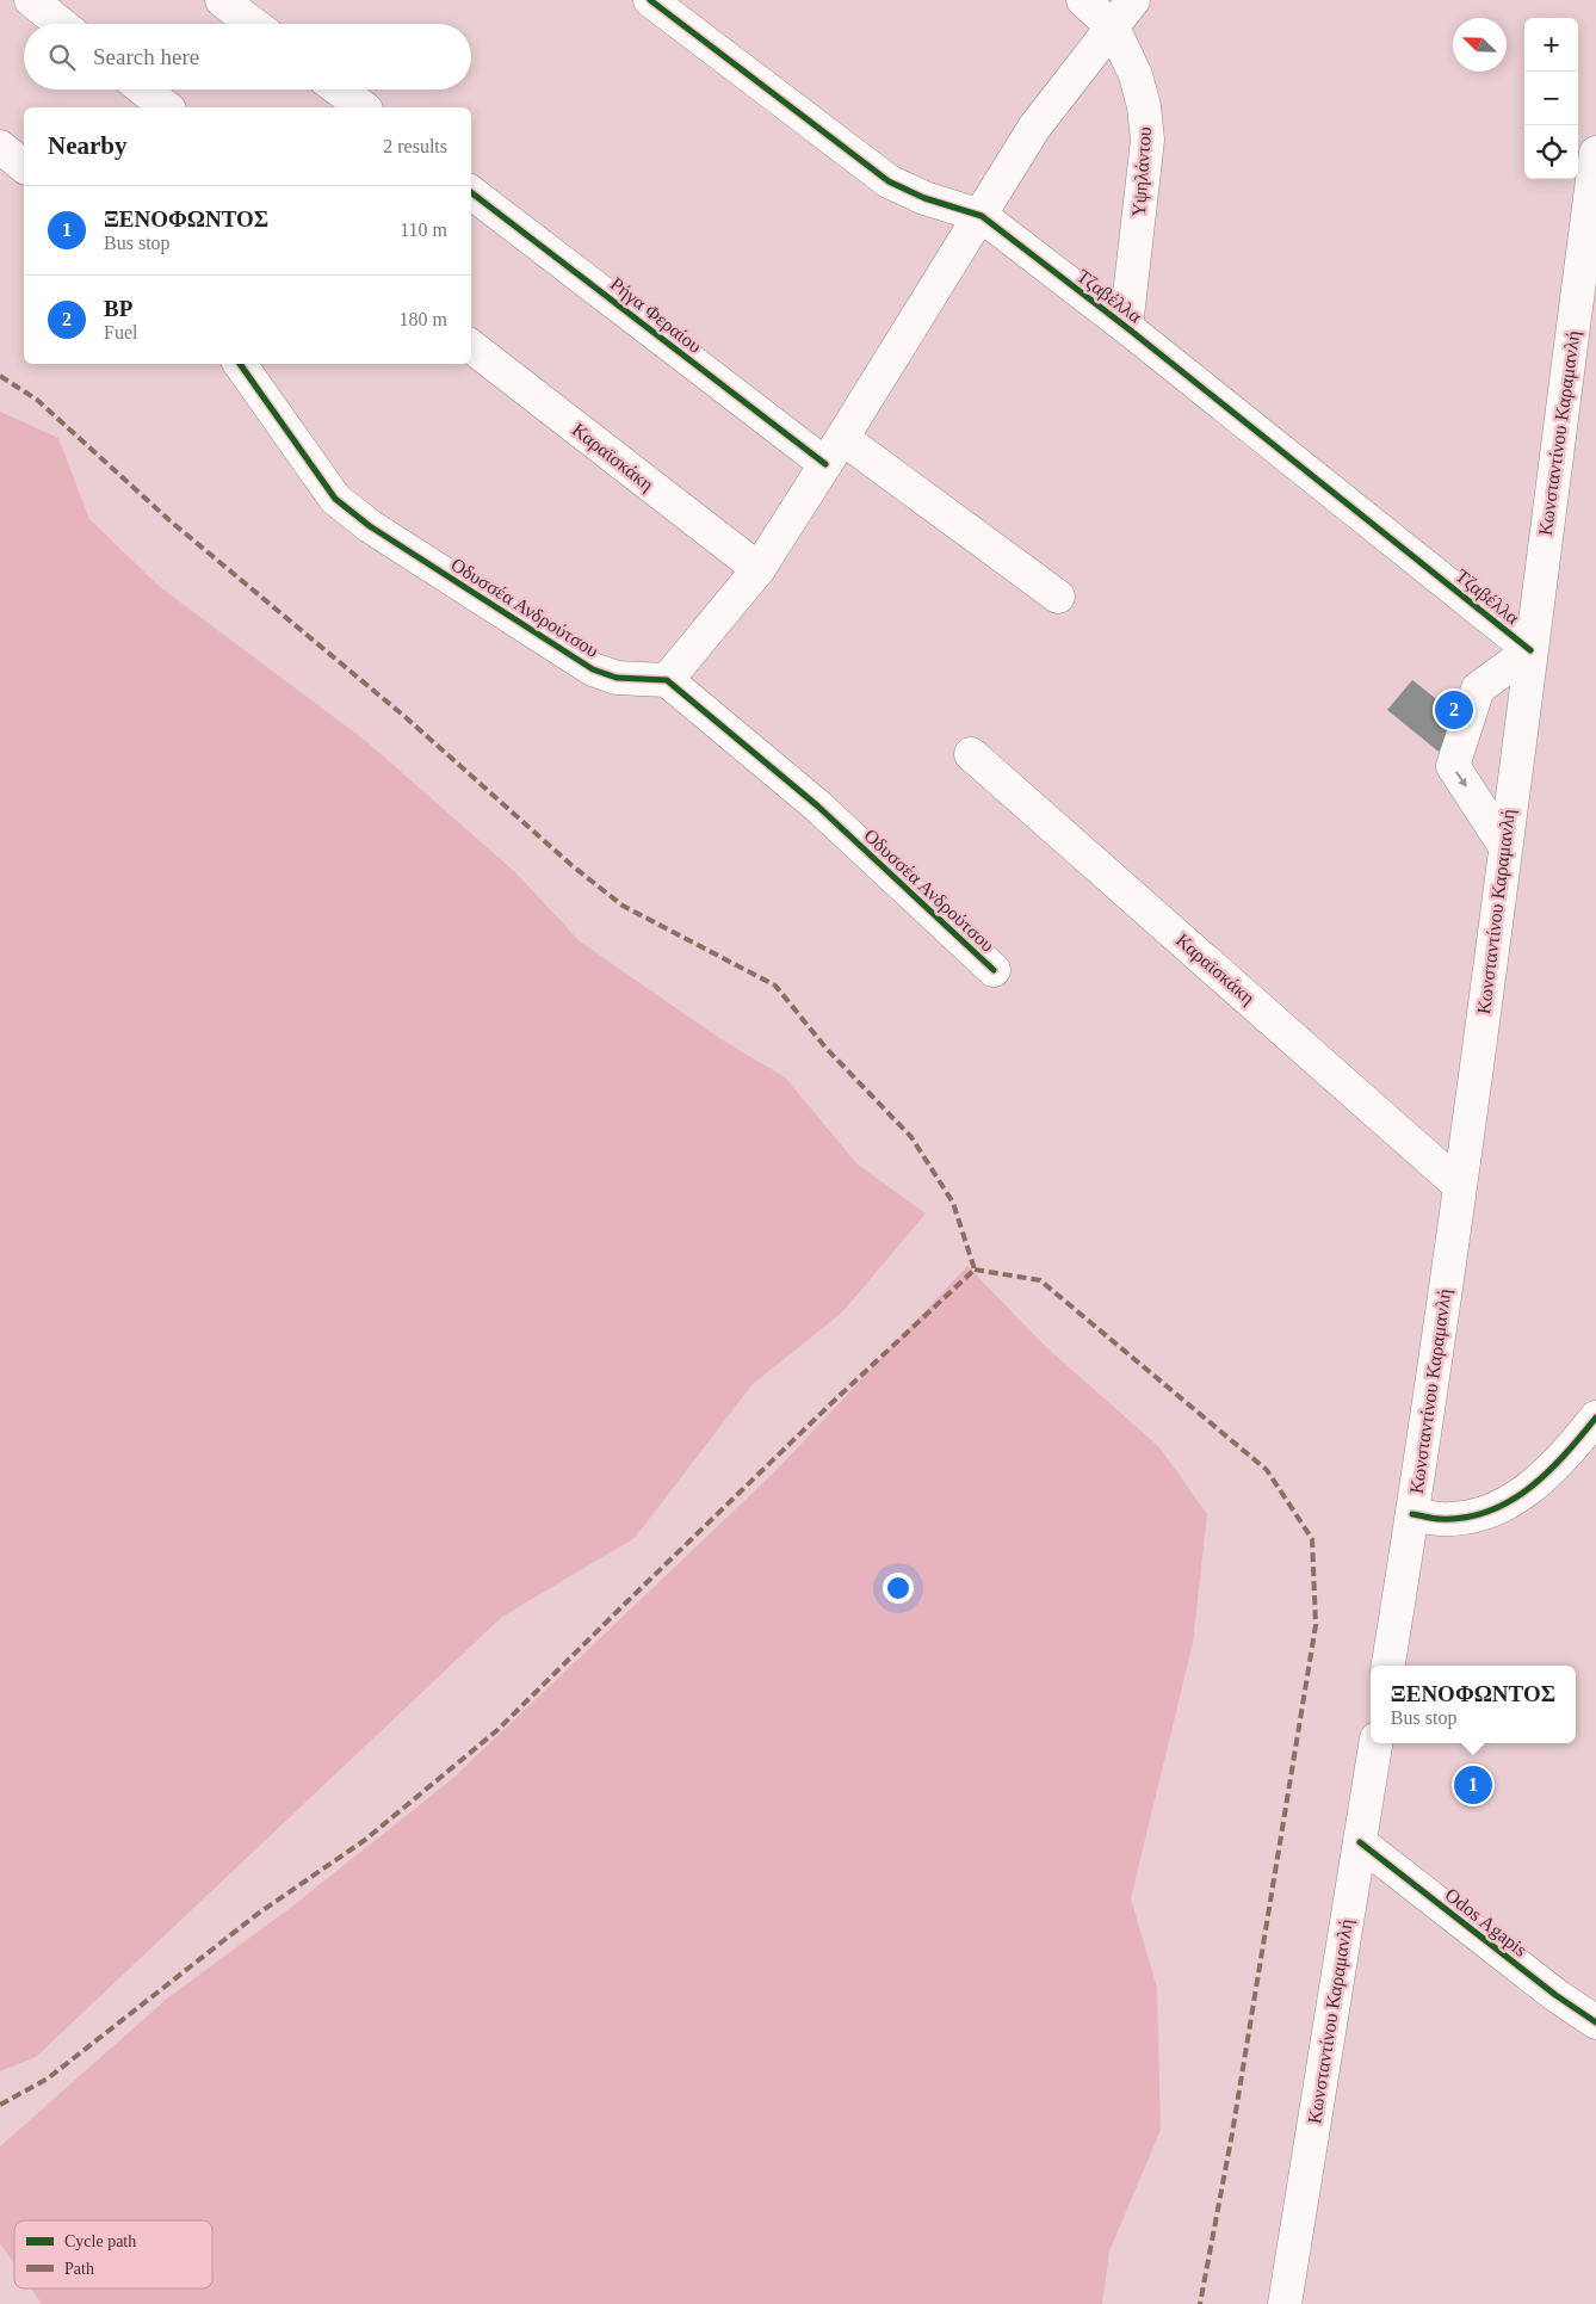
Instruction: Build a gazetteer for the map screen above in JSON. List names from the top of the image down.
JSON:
{
  "streets": {
    "street": [
      "Υψηλάντου",
      "Τζαβέλλα",
      "Ρήγα Φεραίου",
      "Κωνσταντίνου Καραμανλή",
      "Καραϊσκάκη",
      "Οδυσσέα Ανδρούτσου",
      "Odos Agapis"
    ]
  },
  "crossings": [
    ["Υψηλάντου", "Τζαβέλλα"],
    ["Τζαβέλλα", "Κωνσταντίνου Καραμανλή"],
    ["Κωνσταντίνου Καραμανλή", "Καραϊσκάκη"],
    ["Κωνσταντίνου Καραμανλή", "Odos Agapis"]
  ],
  "legend": ["Cycle path", "Path"],
  "north": "top left",
  "page": {
    "map_buttons": ["+", "−"],
    "search": "Search here",
    "heading": ["Nearby", "2 results"],
    "list": [
      {
        "mark": "1",
        "name": "ΞΕΝΟΦΩΝΤΟΣ",
        "note": "Bus stop",
        "value": "110 m"
      },
      {
        "mark": "2",
        "name": "BP",
        "note": "Fuel",
        "value": "180 m"
      }
    ],
    "pins": ["2", "1"],
    "popup": ["ΞΕΝΟΦΩΝΤΟΣ", "Bus stop"]
  }
}
